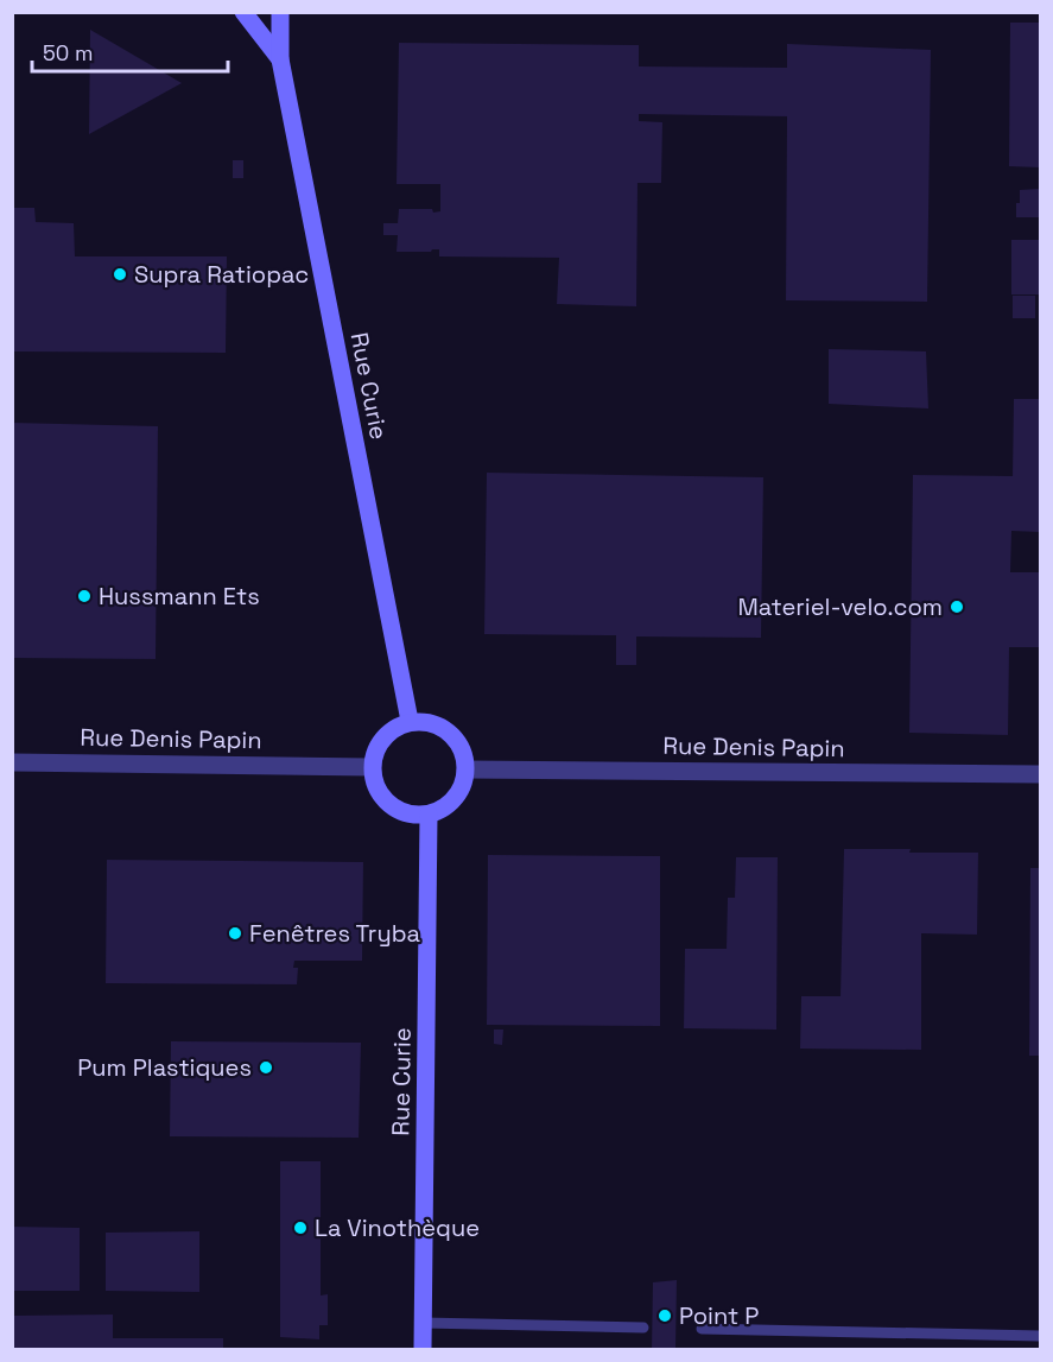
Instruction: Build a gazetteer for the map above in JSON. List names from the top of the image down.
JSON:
{
  "streets": {
    "main road": ["Rue Curie"],
    "street": ["Rue Denis Papin"]
  },
  "crossings": [
    ["Rue Curie", "Rue Denis Papin"]
  ],
  "places": [
    "Supra Ratiopac",
    "Hussmann Ets",
    "Materiel-velo.com",
    "Fenêtres Tryba",
    "Pum Plastiques",
    "La Vinothèque",
    "Point P"
  ],
  "scale_bar": "50 m"
}
